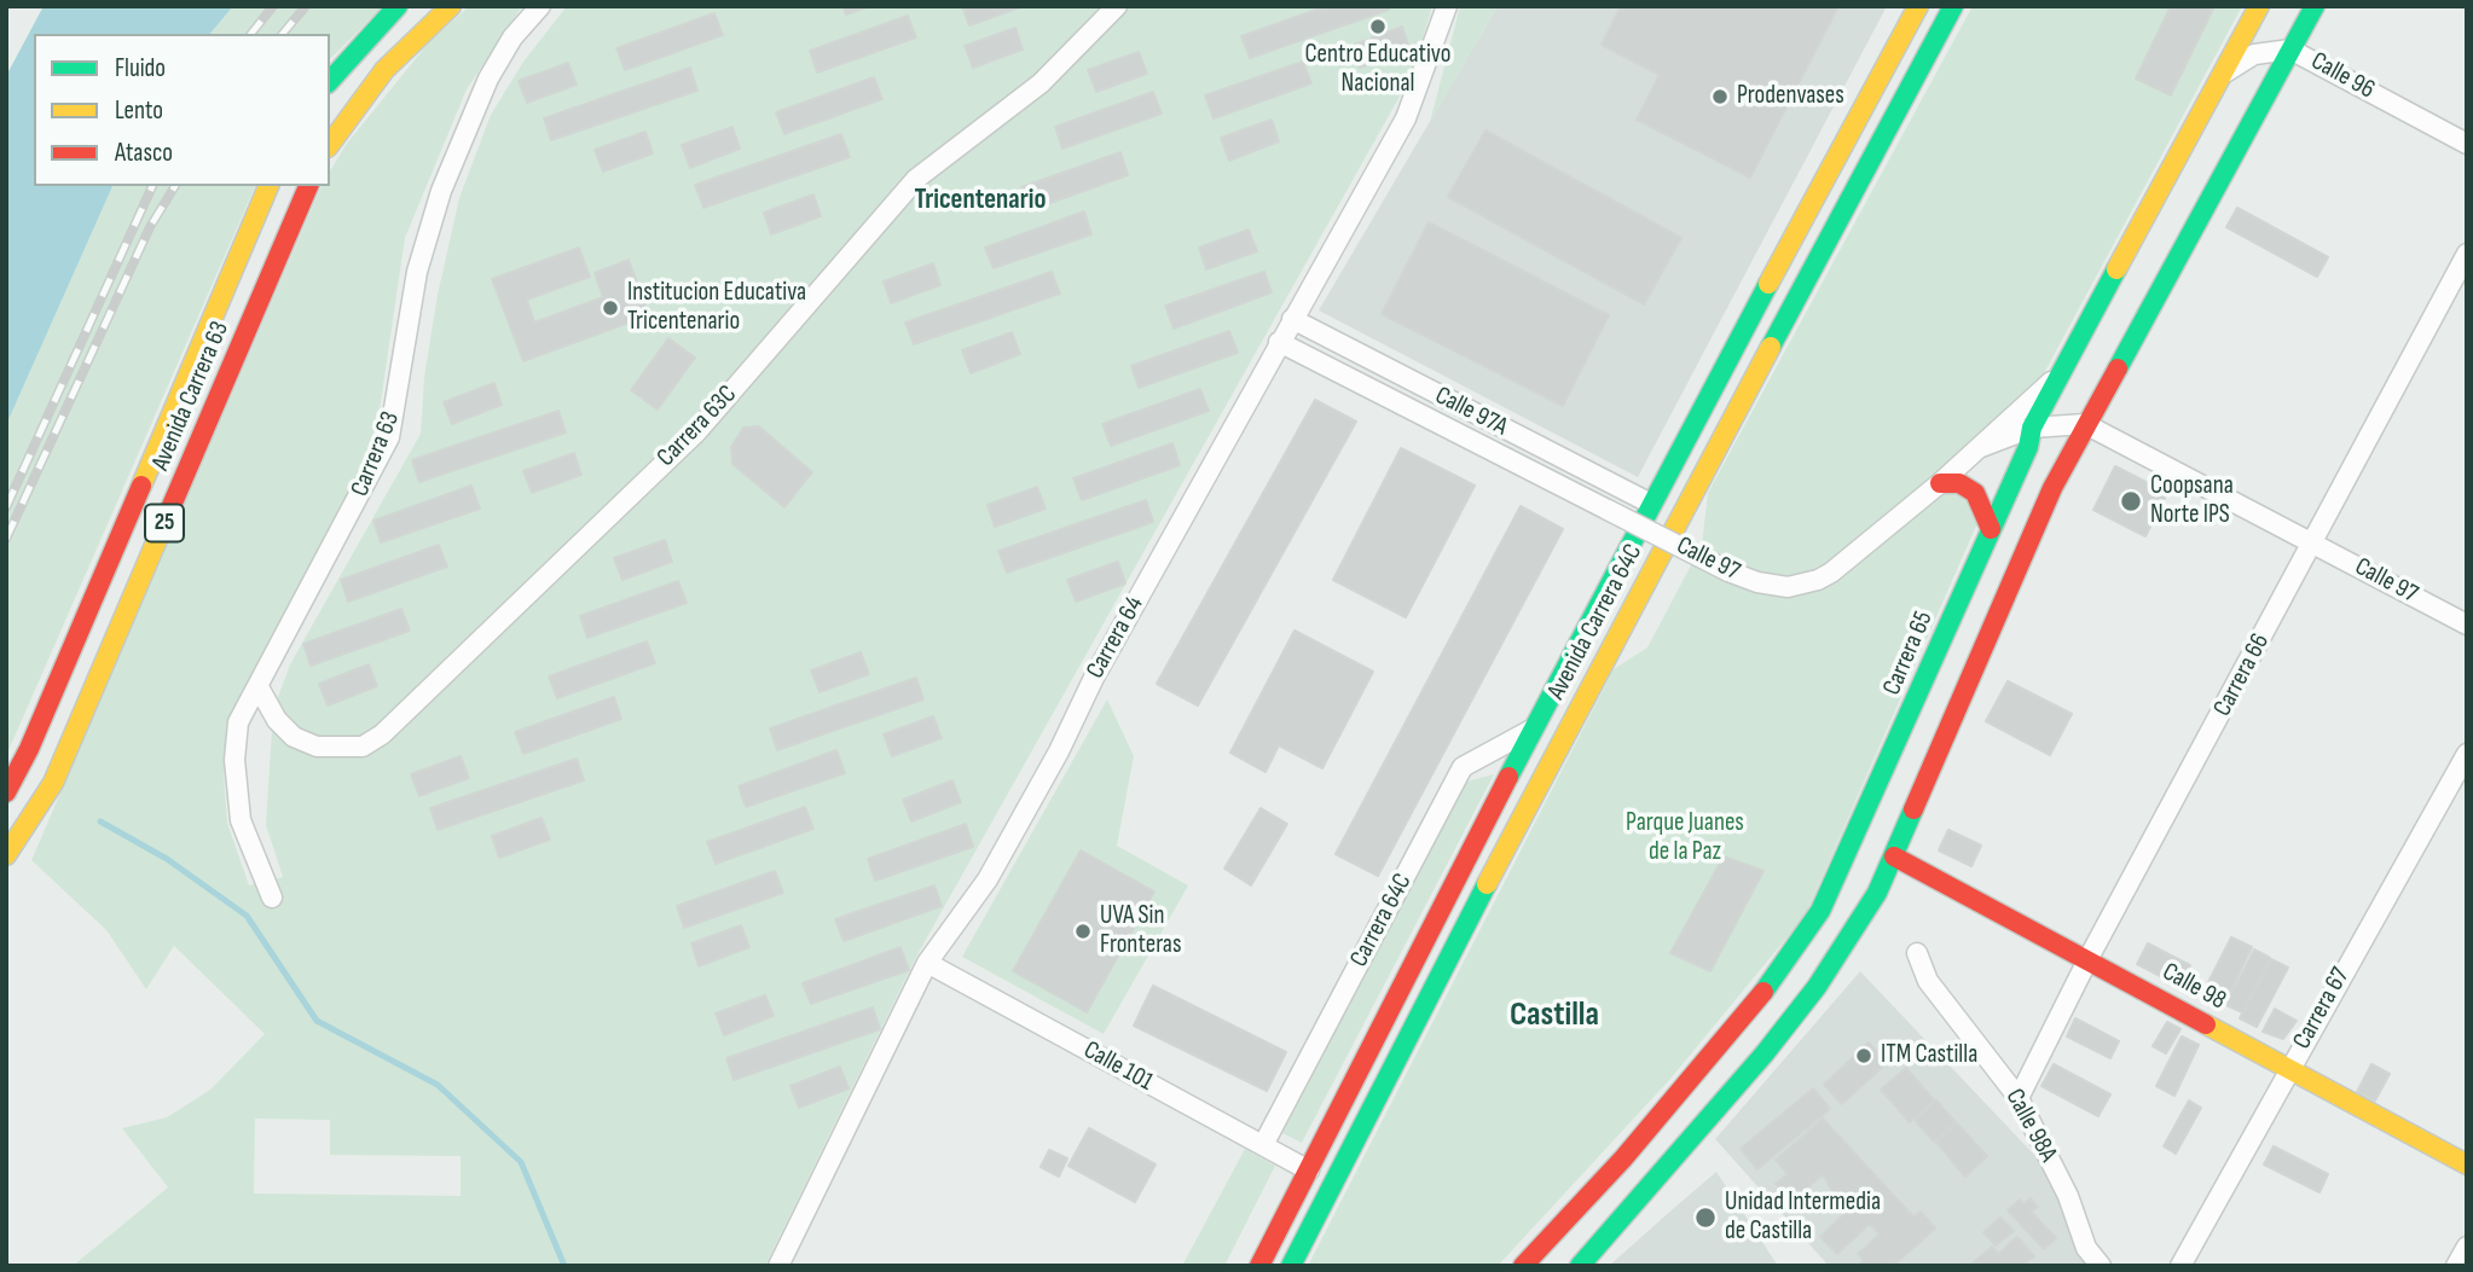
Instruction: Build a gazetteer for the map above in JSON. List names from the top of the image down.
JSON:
{
  "streets": {
    "main road": [
      "Avenida Carrera 63",
      "25",
      "Avenida Carrera 64C",
      "Carrera 65",
      "Calle 98"
    ],
    "street": [
      "Calle 96",
      "Calle 97A",
      "Carrera 63C",
      "Carrera 63",
      "Calle 97",
      "Carrera 64",
      "Carrera 66",
      "Carrera 64C",
      "Carrera 67",
      "Calle 101",
      "Calle 98A"
    ]
  },
  "crossings": [
    ["Calle 96", "Carrera 65"],
    ["Calle 97A", "Avenida Carrera 64C"],
    ["Calle 97A", "Carrera 64"],
    ["Carrera 63C", "Carrera 63"],
    ["Calle 97", "Carrera 64"],
    ["Calle 97", "Carrera 65"],
    ["Calle 97", "Carrera 66"],
    ["Avenida Carrera 64C", "Carrera 64C"],
    ["Avenida Carrera 64C", "Calle 101"],
    ["Carrera 64", "Calle 101"],
    ["Carrera 66", "Calle 98"],
    ["Carrera 66", "Calle 98A"],
    ["Carrera 64C", "Calle 101"],
    ["Calle 98", "Carrera 67"]
  ],
  "districts": ["Tricentenario", "Castilla"],
  "parks": ["Parque Juanes de la Paz"],
  "places": [
    "Centro Educativo Nacional",
    "Prodenvases",
    "Institucion Educativa Tricentenario",
    "Coopsana Norte IPS",
    "UVA Sin Fronteras",
    "ITM Castilla",
    "Unidad Intermedia de Castilla"
  ],
  "legend": ["Fluido", "Lento", "Atasco"]
}
